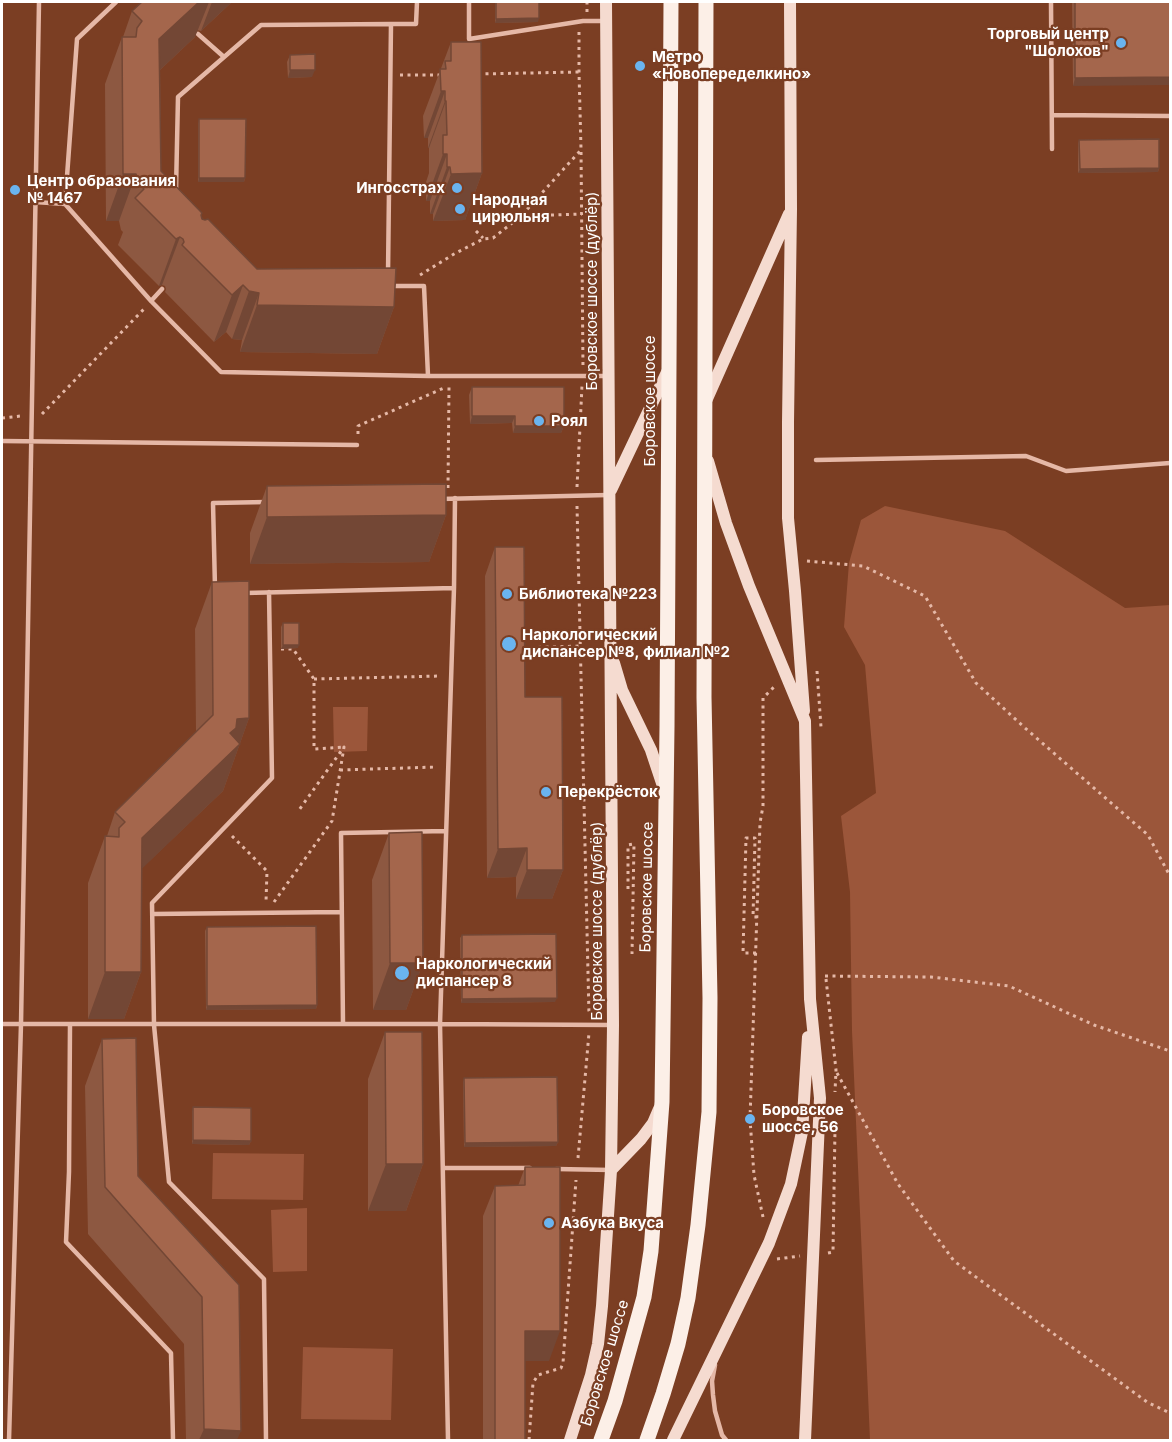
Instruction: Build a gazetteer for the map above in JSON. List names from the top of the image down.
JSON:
{
  "streets": {
    "main road": ["Боровское шоссе"],
    "street": ["Боровское шоссе (дублёр)"]
  },
  "places": [
    "Торговый центр \"Шолохов\"",
    "Метро «Новопеределкино»",
    "Ингосстрах",
    "Центр образования № 1467",
    "Народная цирюльня",
    "Роял",
    "Библиотека №223",
    "Наркологический диспансер №8, филиал №2",
    "Перекрёсток",
    "Наркологический диспансер 8",
    "Боровское шоссе, 56",
    "Азбука Вкуса"
  ]
}
